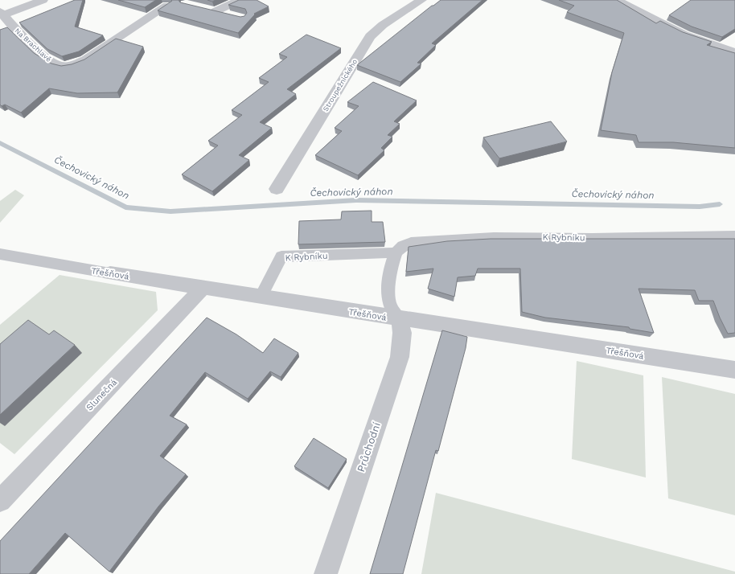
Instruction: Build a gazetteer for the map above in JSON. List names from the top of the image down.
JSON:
{
  "streets": {
    "street": [
      "Na Brachlavě",
      "Stroupežnického",
      "Třešňová",
      "Slunečná",
      "Průchodní"
    ],
    "lane": ["K Rybníku"]
  },
  "crossings": [
    ["K Rybníku", "Třešňová"],
    ["Třešňová", "Slunečná"],
    ["Třešňová", "Průchodní"]
  ],
  "water": ["Čechovický náhon"]
}
